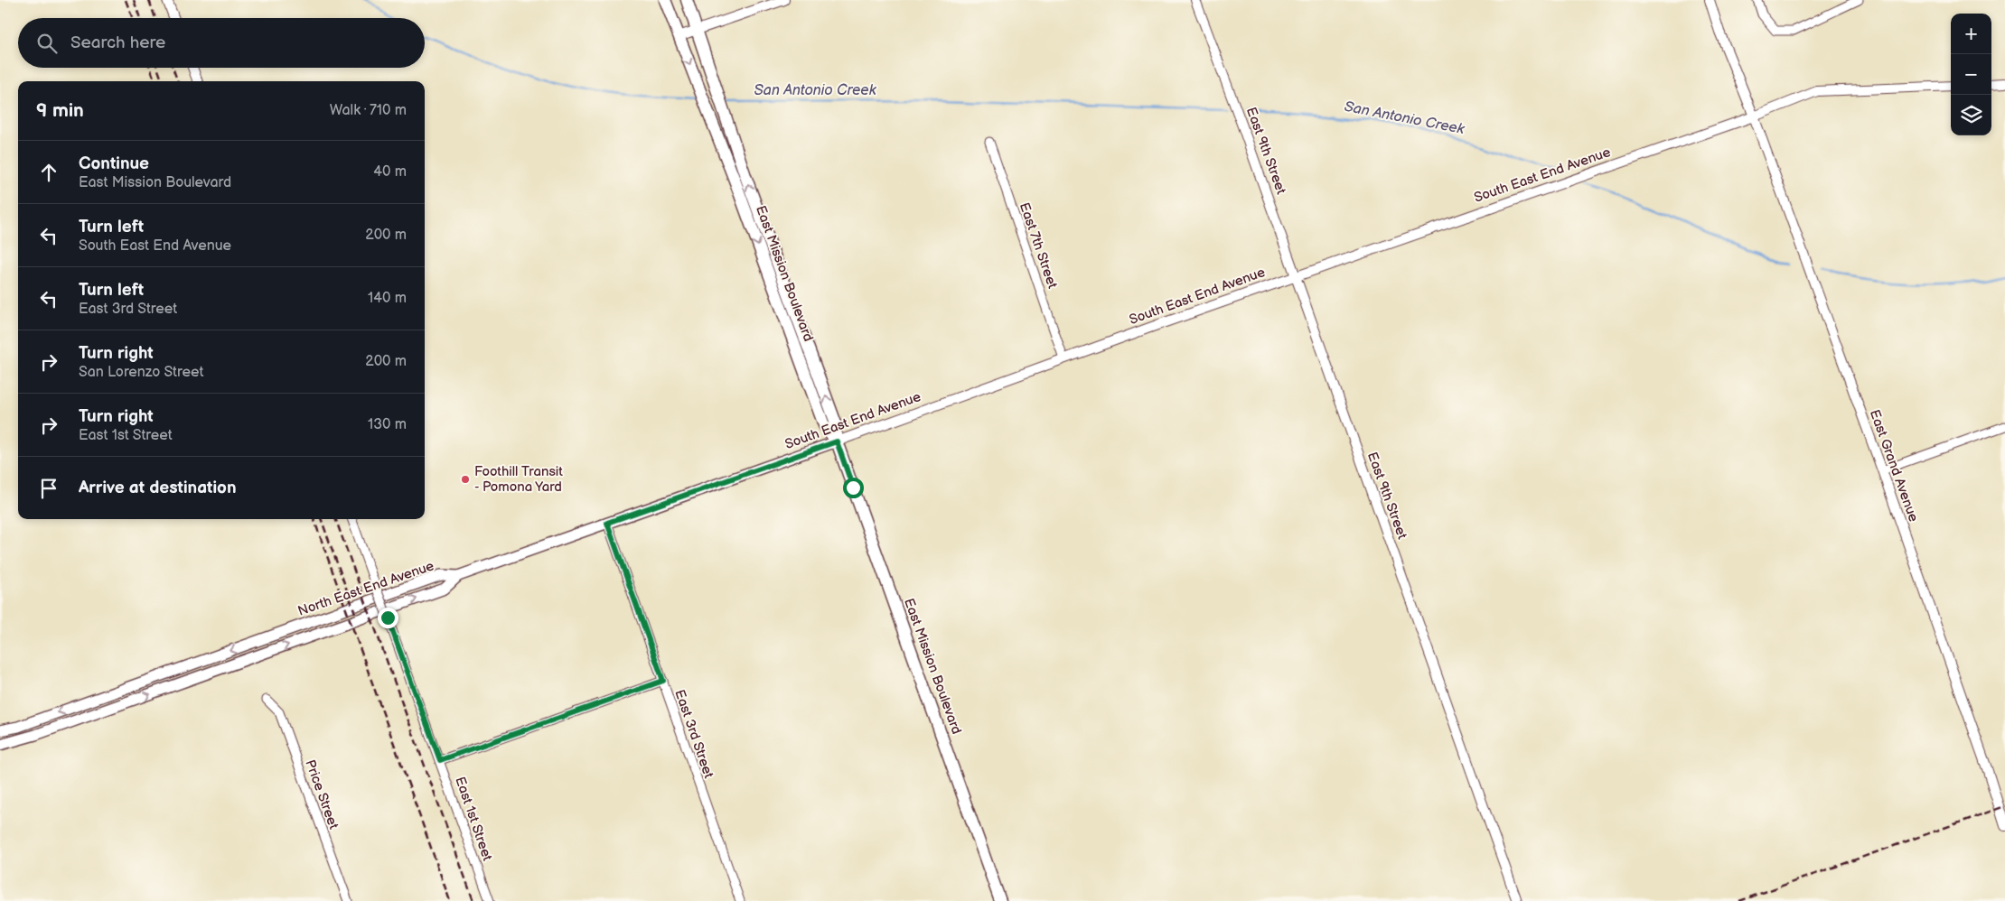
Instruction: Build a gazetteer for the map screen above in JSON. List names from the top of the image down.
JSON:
{
  "streets": {
    "main road": ["South East End Avenue", "East Mission Boulevard", "North East End Avenue"],
    "street": [
      "East 9th Street",
      "East 7th Street",
      "East Grand Avenue",
      "East 3rd Street",
      "Price Street",
      "East 1st Street"
    ]
  },
  "crossings": [
    ["East 9th Street", "South East End Avenue"],
    ["South East End Avenue", "East 7th Street"],
    ["South East End Avenue", "East Mission Boulevard"],
    ["South East End Avenue", "East Grand Avenue"],
    ["South East End Avenue", "North East End Avenue"],
    ["South East End Avenue", "East 3rd Street"]
  ],
  "water": ["San Antonio Creek"],
  "places": ["Foothill Transit - Pomona Yard"],
  "page": {
    "map_buttons": ["+", "−"],
    "search": "Search here",
    "heading": ["9 min", "Walk · 710 m"],
    "list": [
      ["Continue", "East Mission Boulevard", "40 m"],
      ["Turn left", "South East End Avenue", "200 m"],
      ["Turn left", "East 3rd Street", "140 m"],
      ["Turn right", "San Lorenzo Street", "200 m"],
      ["Turn right", "East 1st Street", "130 m"],
      "Arrive at destination"
    ]
  }
}
